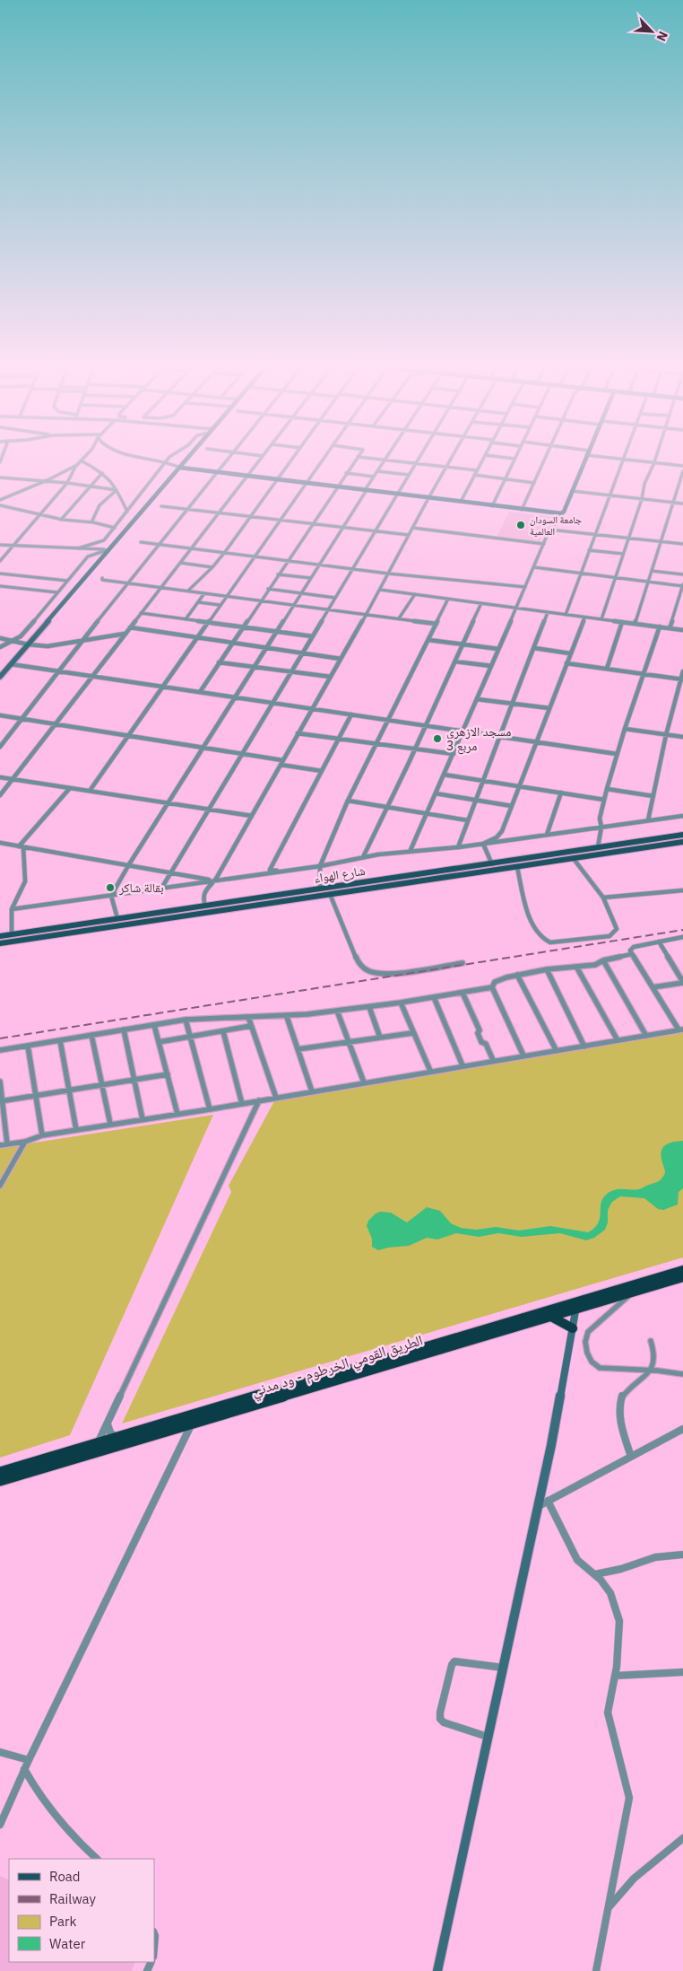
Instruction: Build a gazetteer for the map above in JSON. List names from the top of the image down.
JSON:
{
  "streets": {
    "highway": ["الطريق القومي الخرطوم - ود مدني"],
    "main road": ["شارع الهواء"]
  },
  "places": ["جامعة السودان العالمية", "مسجد الازهري مربع 3", "بقالة شاكر"],
  "legend": [
    "Road",
    "Railway",
    "Park",
    "Water"
  ],
  "north": "bottom right"
}
